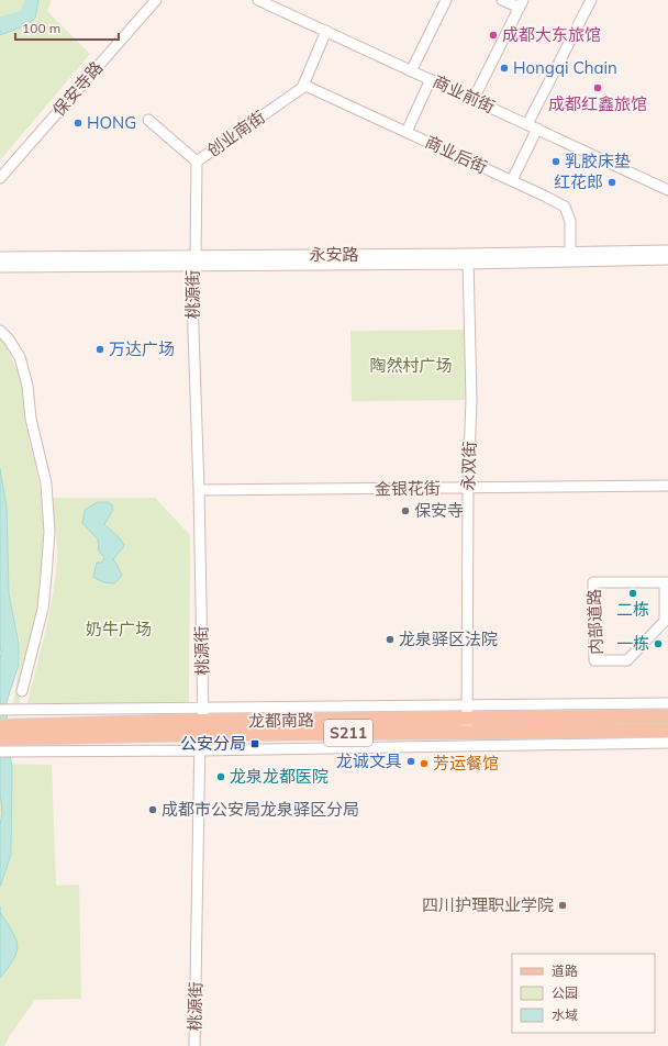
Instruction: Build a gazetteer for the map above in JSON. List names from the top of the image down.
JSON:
{
  "streets": {
    "main road": ["龙都南路", "S211"],
    "street": [
      "保安寺路",
      "商业前街",
      "创业南街",
      "商业后街",
      "永安路",
      "桃源街",
      "永双街",
      "金银花街",
      "内部道路"
    ]
  },
  "crossings": [
    ["商业前街", "创业南街"],
    ["创业南街", "商业后街"],
    ["创业南街", "永安路"],
    ["创业南街", "桃源街"],
    ["商业后街", "永安路"],
    ["永安路", "桃源街"],
    ["永安路", "永双街"],
    ["桃源街", "金银花街"],
    ["桃源街", "龙都南路"],
    ["永双街", "金银花街"],
    ["永双街", "龙都南路"]
  ],
  "parks": ["陶然村广场", "奶牛广场"],
  "places": {
    "other": [
      "成都大东旅馆",
      "Hongqi Chain",
      "成都红鑫旅馆",
      "HONG",
      "乳胶床垫",
      "红花郎",
      "万达广场",
      "保安寺",
      "二栋",
      "龙泉驿区法院",
      "一栋",
      "龙诚文具",
      "芳运餐馆",
      "龙泉龙都医院",
      "成都市公安局龙泉驿区分局",
      "四川护理职业学院"
    ],
    "transit": ["公安分局"]
  },
  "legend": ["道路", "公园", "水域"],
  "scale_bar": "100 m"
}
